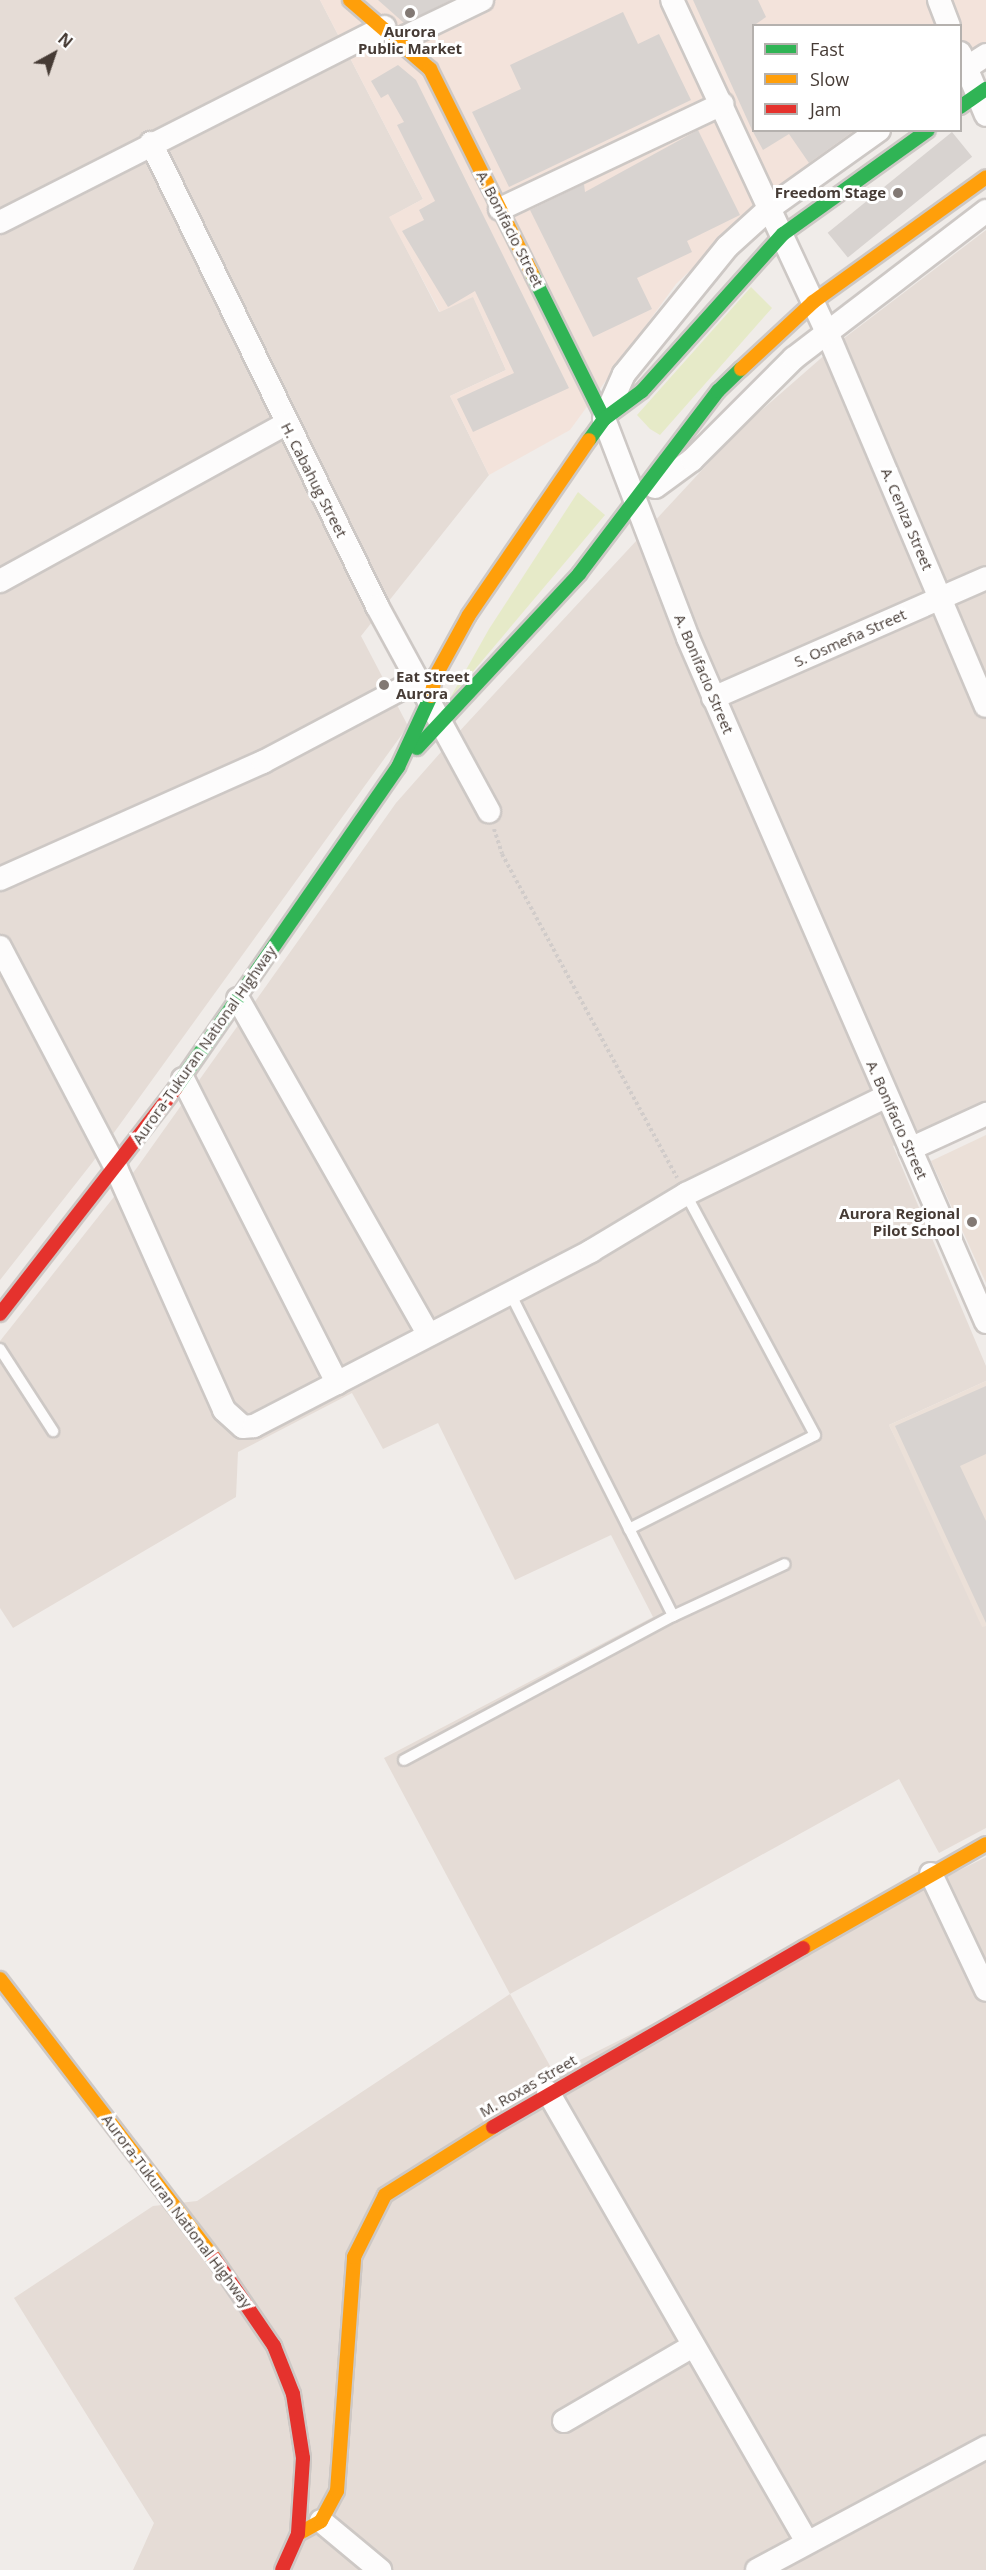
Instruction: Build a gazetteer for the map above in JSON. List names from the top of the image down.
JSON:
{
  "streets": {
    "main road": ["A. Bonifacio Street", "Aurora-Tukuran National Highway", "M. Roxas Street"],
    "street": ["H. Cabahug Street", "A. Ceniza Street", "S. Osmeña Street"]
  },
  "crossings": [
    ["A. Bonifacio Street", "S. Osmeña Street"],
    ["A. Bonifacio Street", "Aurora-Tukuran National Highway"],
    ["H. Cabahug Street", "Aurora-Tukuran National Highway"],
    ["A. Ceniza Street", "S. Osmeña Street"],
    ["A. Ceniza Street", "Aurora-Tukuran National Highway"]
  ],
  "places": [
    "Aurora Public Market",
    "Freedom Stage",
    "Eat Street Aurora",
    "Aurora Regional Pilot School"
  ],
  "legend": ["Fast", "Slow", "Jam"],
  "north": "top right"
}
